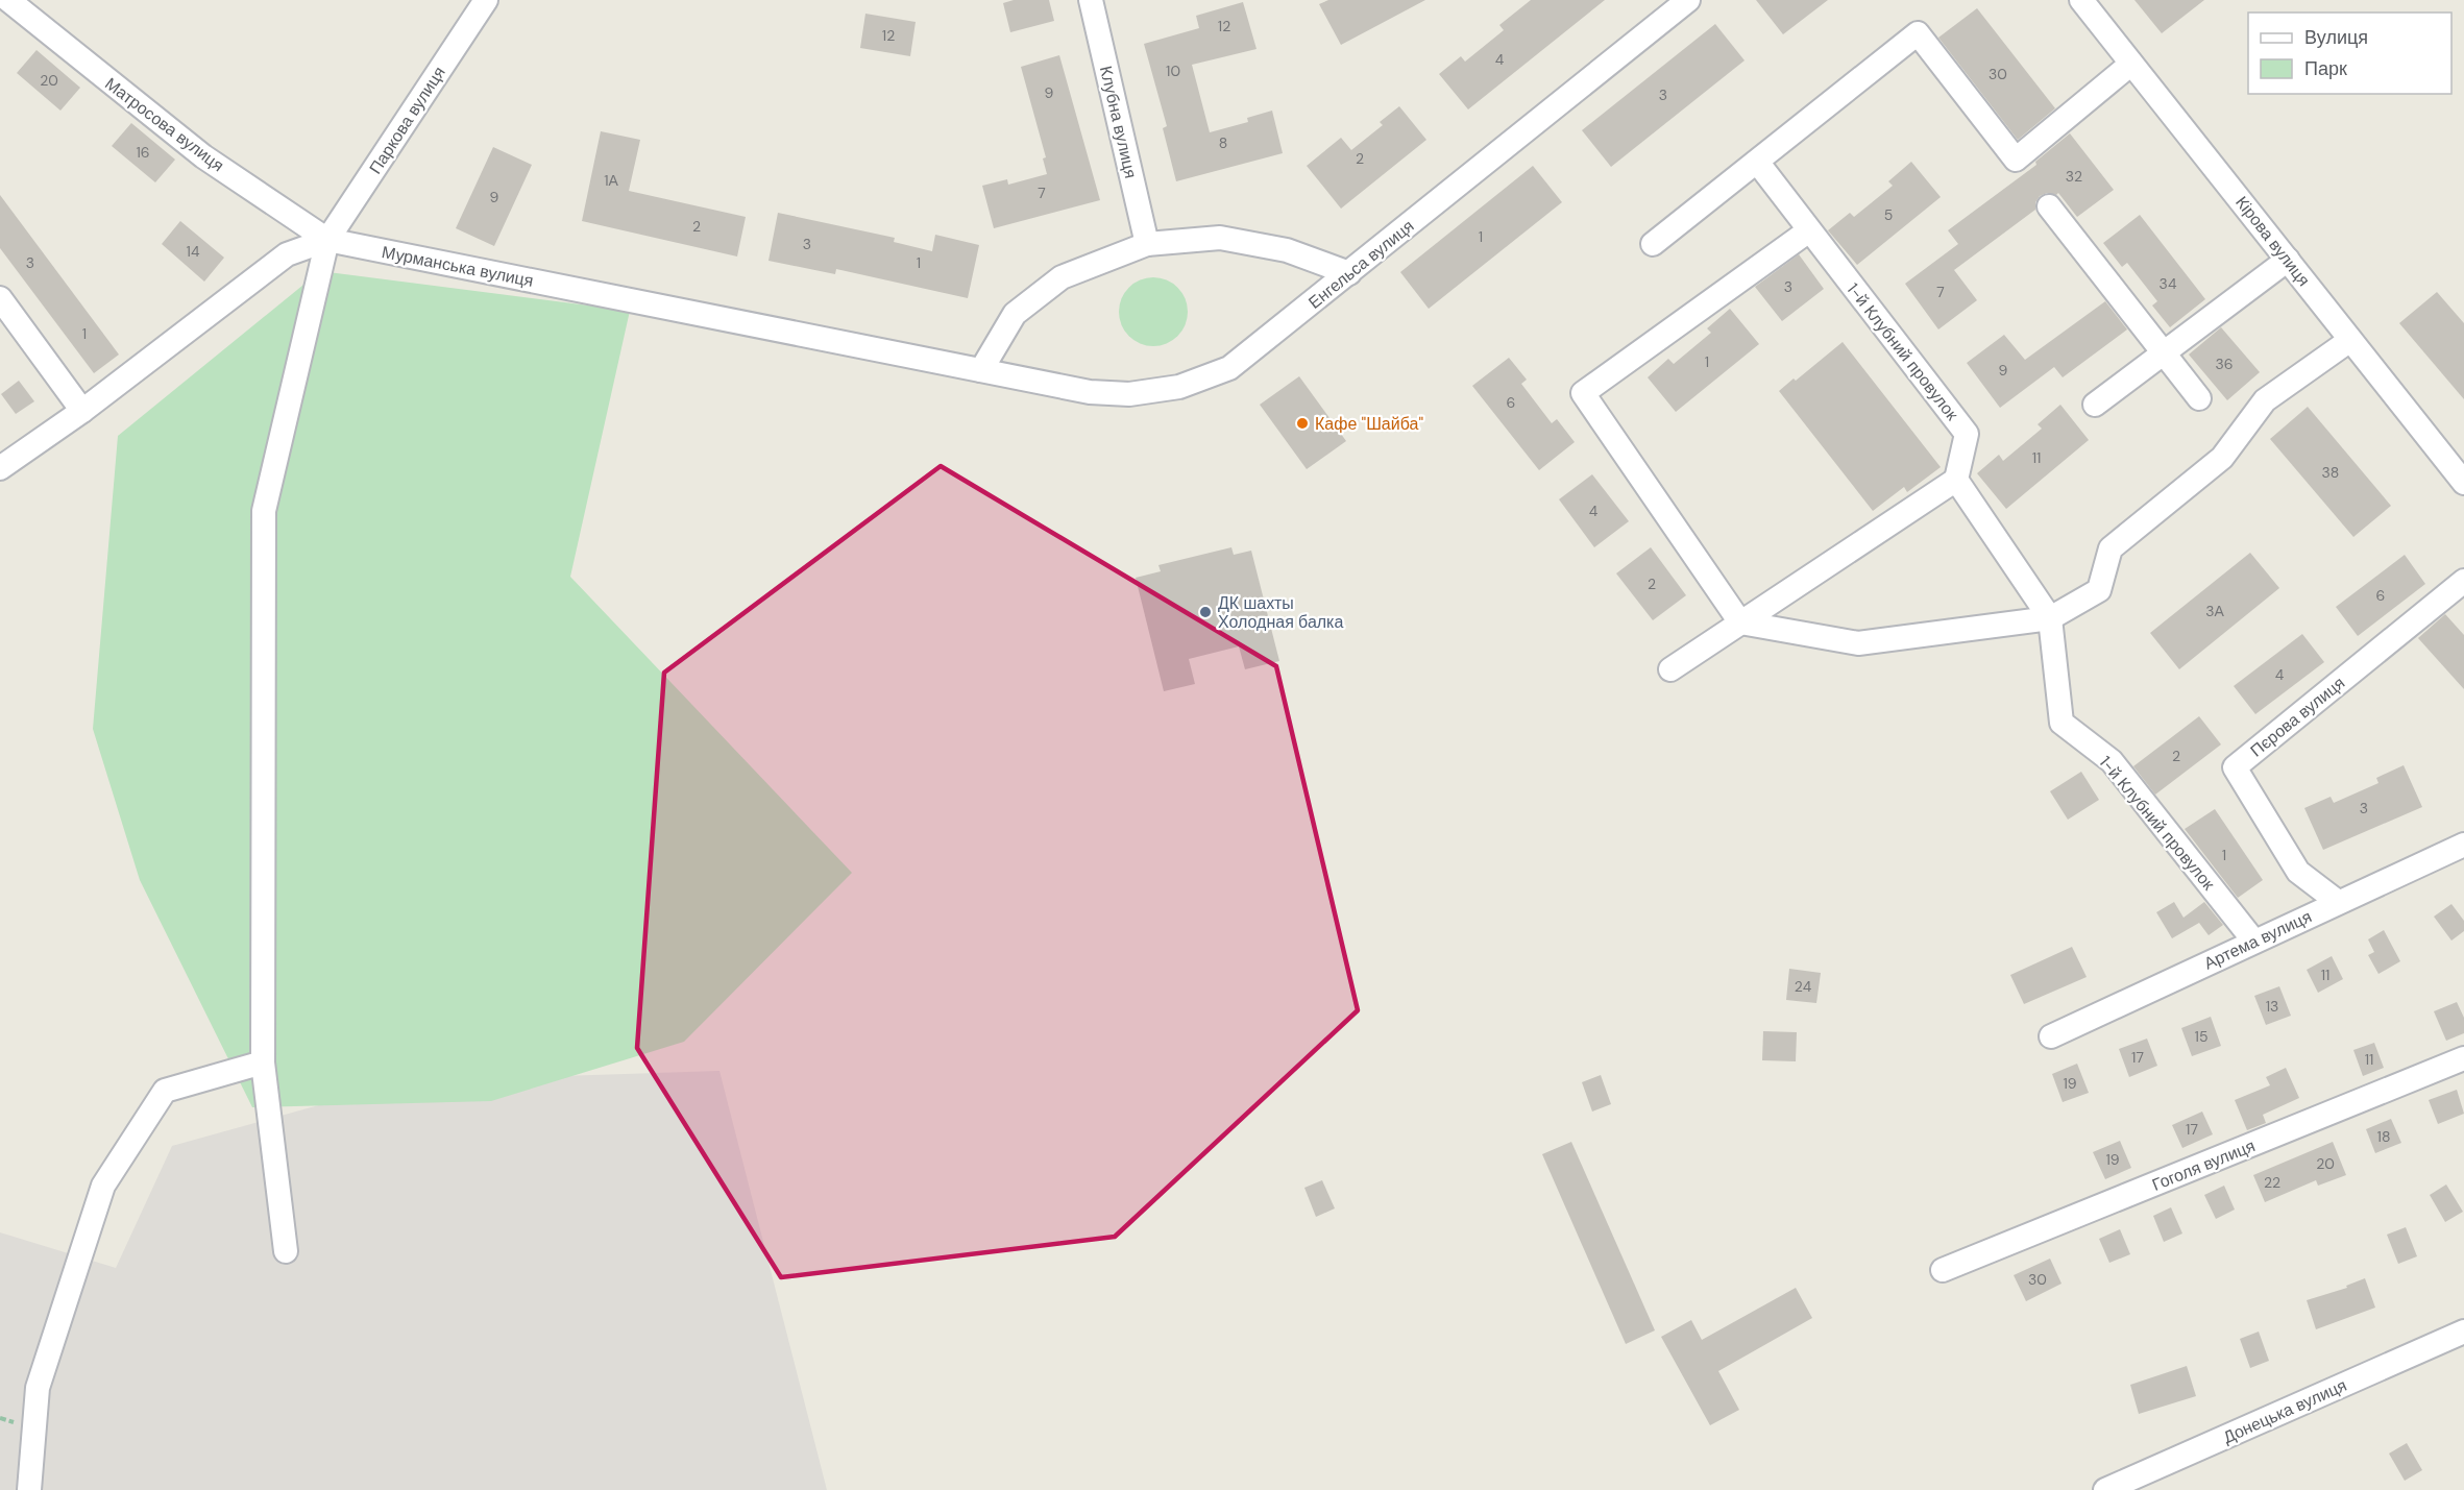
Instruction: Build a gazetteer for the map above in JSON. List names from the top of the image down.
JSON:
{
  "streets": {
    "street": [
      "Паркова вулиця",
      "Клубна вулиця",
      "Матросова вулиця",
      "Кірова вулиця",
      "Енгельса вулиця",
      "Мурманська вулиця",
      "1-й Клубний провулок",
      "Пєрова вулиця",
      "Артема вулиця",
      "Гоголя вулиця",
      "Донецька вулиця"
    ]
  },
  "crossings": [
    ["Паркова вулиця", "Матросова вулиця"],
    ["Паркова вулиця", "Мурманська вулиця"],
    ["Матросова вулиця", "Мурманська вулиця"],
    ["Енгельса вулиця", "Мурманська вулиця"],
    ["1-й Клубний провулок", "Артема вулиця"],
    ["Пєрова вулиця", "Артема вулиця"]
  ],
  "places": ["Кафе \"Шайба\"", "ДК шахты Холодная балка"],
  "house_numbers": [
    "12",
    "12",
    "4",
    "10",
    "30",
    "20",
    "9",
    "3",
    "8",
    "16",
    "2",
    "32",
    "1А",
    "7",
    "9",
    "5",
    "2",
    "1",
    "3",
    "14",
    "3",
    "1",
    "34",
    "3",
    "7",
    "1",
    "1",
    "36",
    "9",
    "6",
    "11",
    "38",
    "4",
    "2",
    "6",
    "3А",
    "4",
    "2",
    "3",
    "1",
    "11",
    "24",
    "13",
    "15",
    "17",
    "11",
    "19",
    "17",
    "18",
    "19",
    "20",
    "22",
    "30"
  ],
  "legend": ["Вулиця", "Парк"]
}
